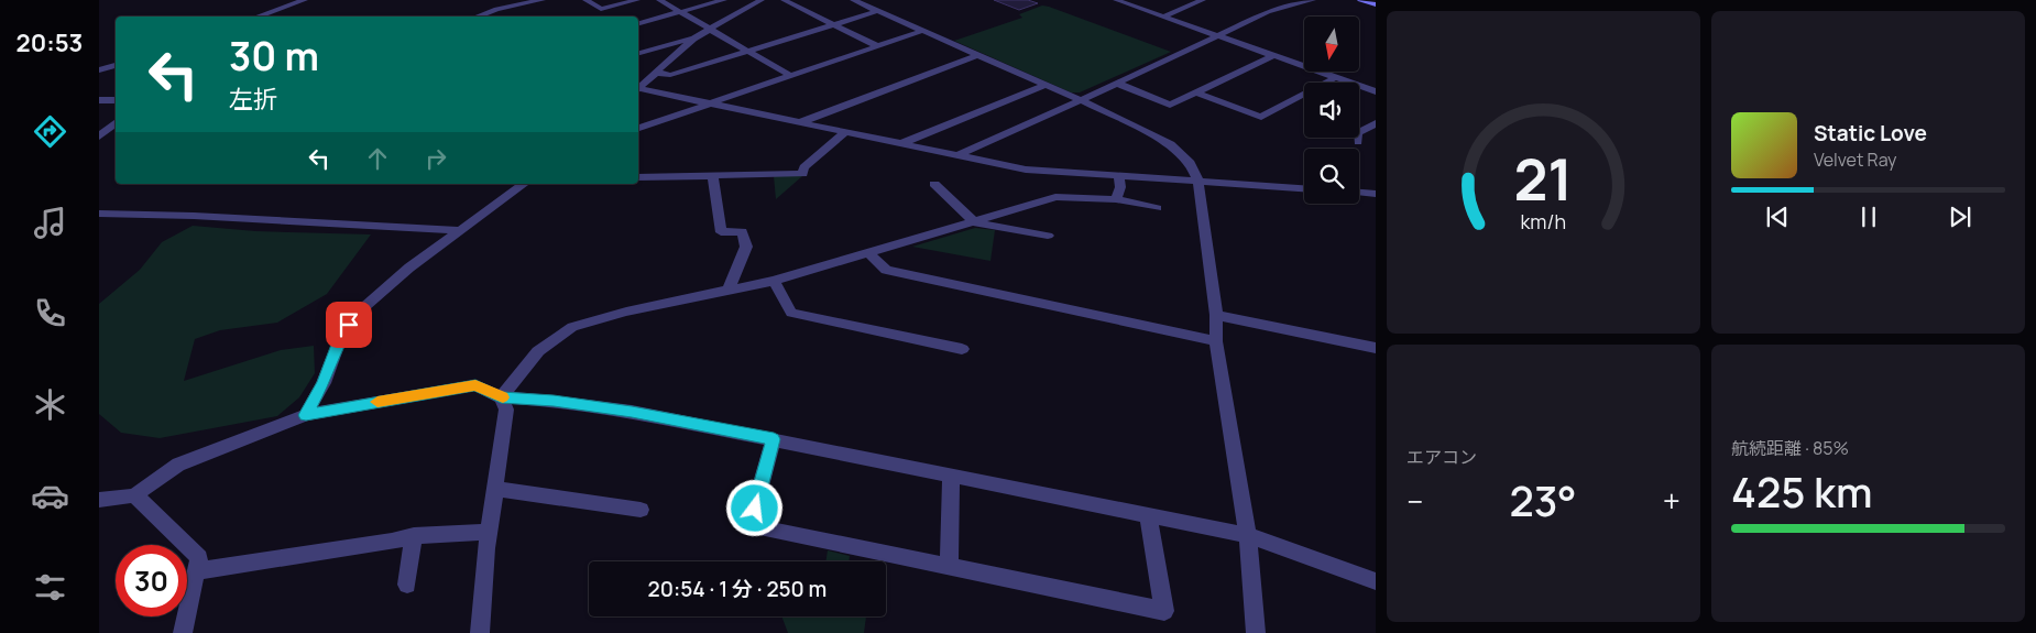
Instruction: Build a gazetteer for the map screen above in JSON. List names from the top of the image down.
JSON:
{
  "north": "bottom",
  "page": {
    "tabs": "20:53",
    "turn": ["30 m", "左折"],
    "song": ["Static Love", "Velvet Ray"],
    "tile": [
      "エアコン",
      ["航続距離 · 85%", "425 km"]
    ],
    "heat": ["−", "23°", "+"],
    "limit": "30",
    "trip": "20:54 · 1 分 · 250 m",
    "gauge": ["21", "km/h"]
  }
}
